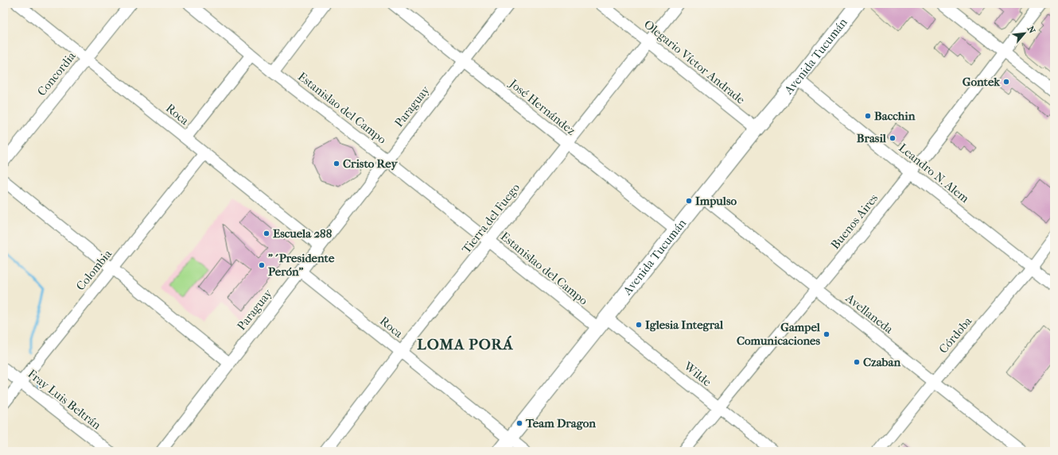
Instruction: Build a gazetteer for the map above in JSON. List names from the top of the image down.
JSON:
{
  "streets": {
    "main road": ["Avenida Tucumán"],
    "street": [
      "Olegario Víctor Andrade",
      "Concordia",
      "Paraguay",
      "José Hernández",
      "Estanislao del Campo",
      "Roca",
      "Leandro N. Alem",
      "Tierra del Fuego",
      "Buenos Aires",
      "Colombia",
      "Avellaneda",
      "Córdoba",
      "Wilde",
      "Fray Luis Beltrán"
    ]
  },
  "crossings": [
    ["Avenida Tucumán", "Olegario Víctor Andrade"],
    ["Avenida Tucumán", "José Hernández"],
    ["Avenida Tucumán", "Estanislao del Campo"],
    ["Avenida Tucumán", "Roca"],
    ["Avenida Tucumán", "Leandro N. Alem"],
    ["Avenida Tucumán", "Avellaneda"],
    ["Avenida Tucumán", "Wilde"],
    ["Olegario Víctor Andrade", "Tierra del Fuego"],
    ["Concordia", "Roca"],
    ["Paraguay", "José Hernández"],
    ["Paraguay", "Estanislao del Campo"],
    ["Paraguay", "Roca"],
    ["José Hernández", "Tierra del Fuego"],
    ["Estanislao del Campo", "Tierra del Fuego"],
    ["Estanislao del Campo", "Wilde"],
    ["Roca", "Tierra del Fuego"],
    ["Roca", "Colombia"],
    ["Leandro N. Alem", "Buenos Aires"],
    ["Leandro N. Alem", "Córdoba"],
    ["Buenos Aires", "Avellaneda"],
    ["Buenos Aires", "Wilde"],
    ["Colombia", "Fray Luis Beltrán"],
    ["Avellaneda", "Córdoba"]
  ],
  "districts": ["LOMA PORÁ"],
  "places": [
    "Gontek",
    "Bacchin",
    "Brasil",
    "Cristo Rey",
    "Impulso",
    "Escuela 288",
    "\"´Presidente Perón\"",
    "Iglesia Integral",
    "Gampel Comunicaciones",
    "Czaban",
    "Team Dragon"
  ],
  "north": "top right"
}
